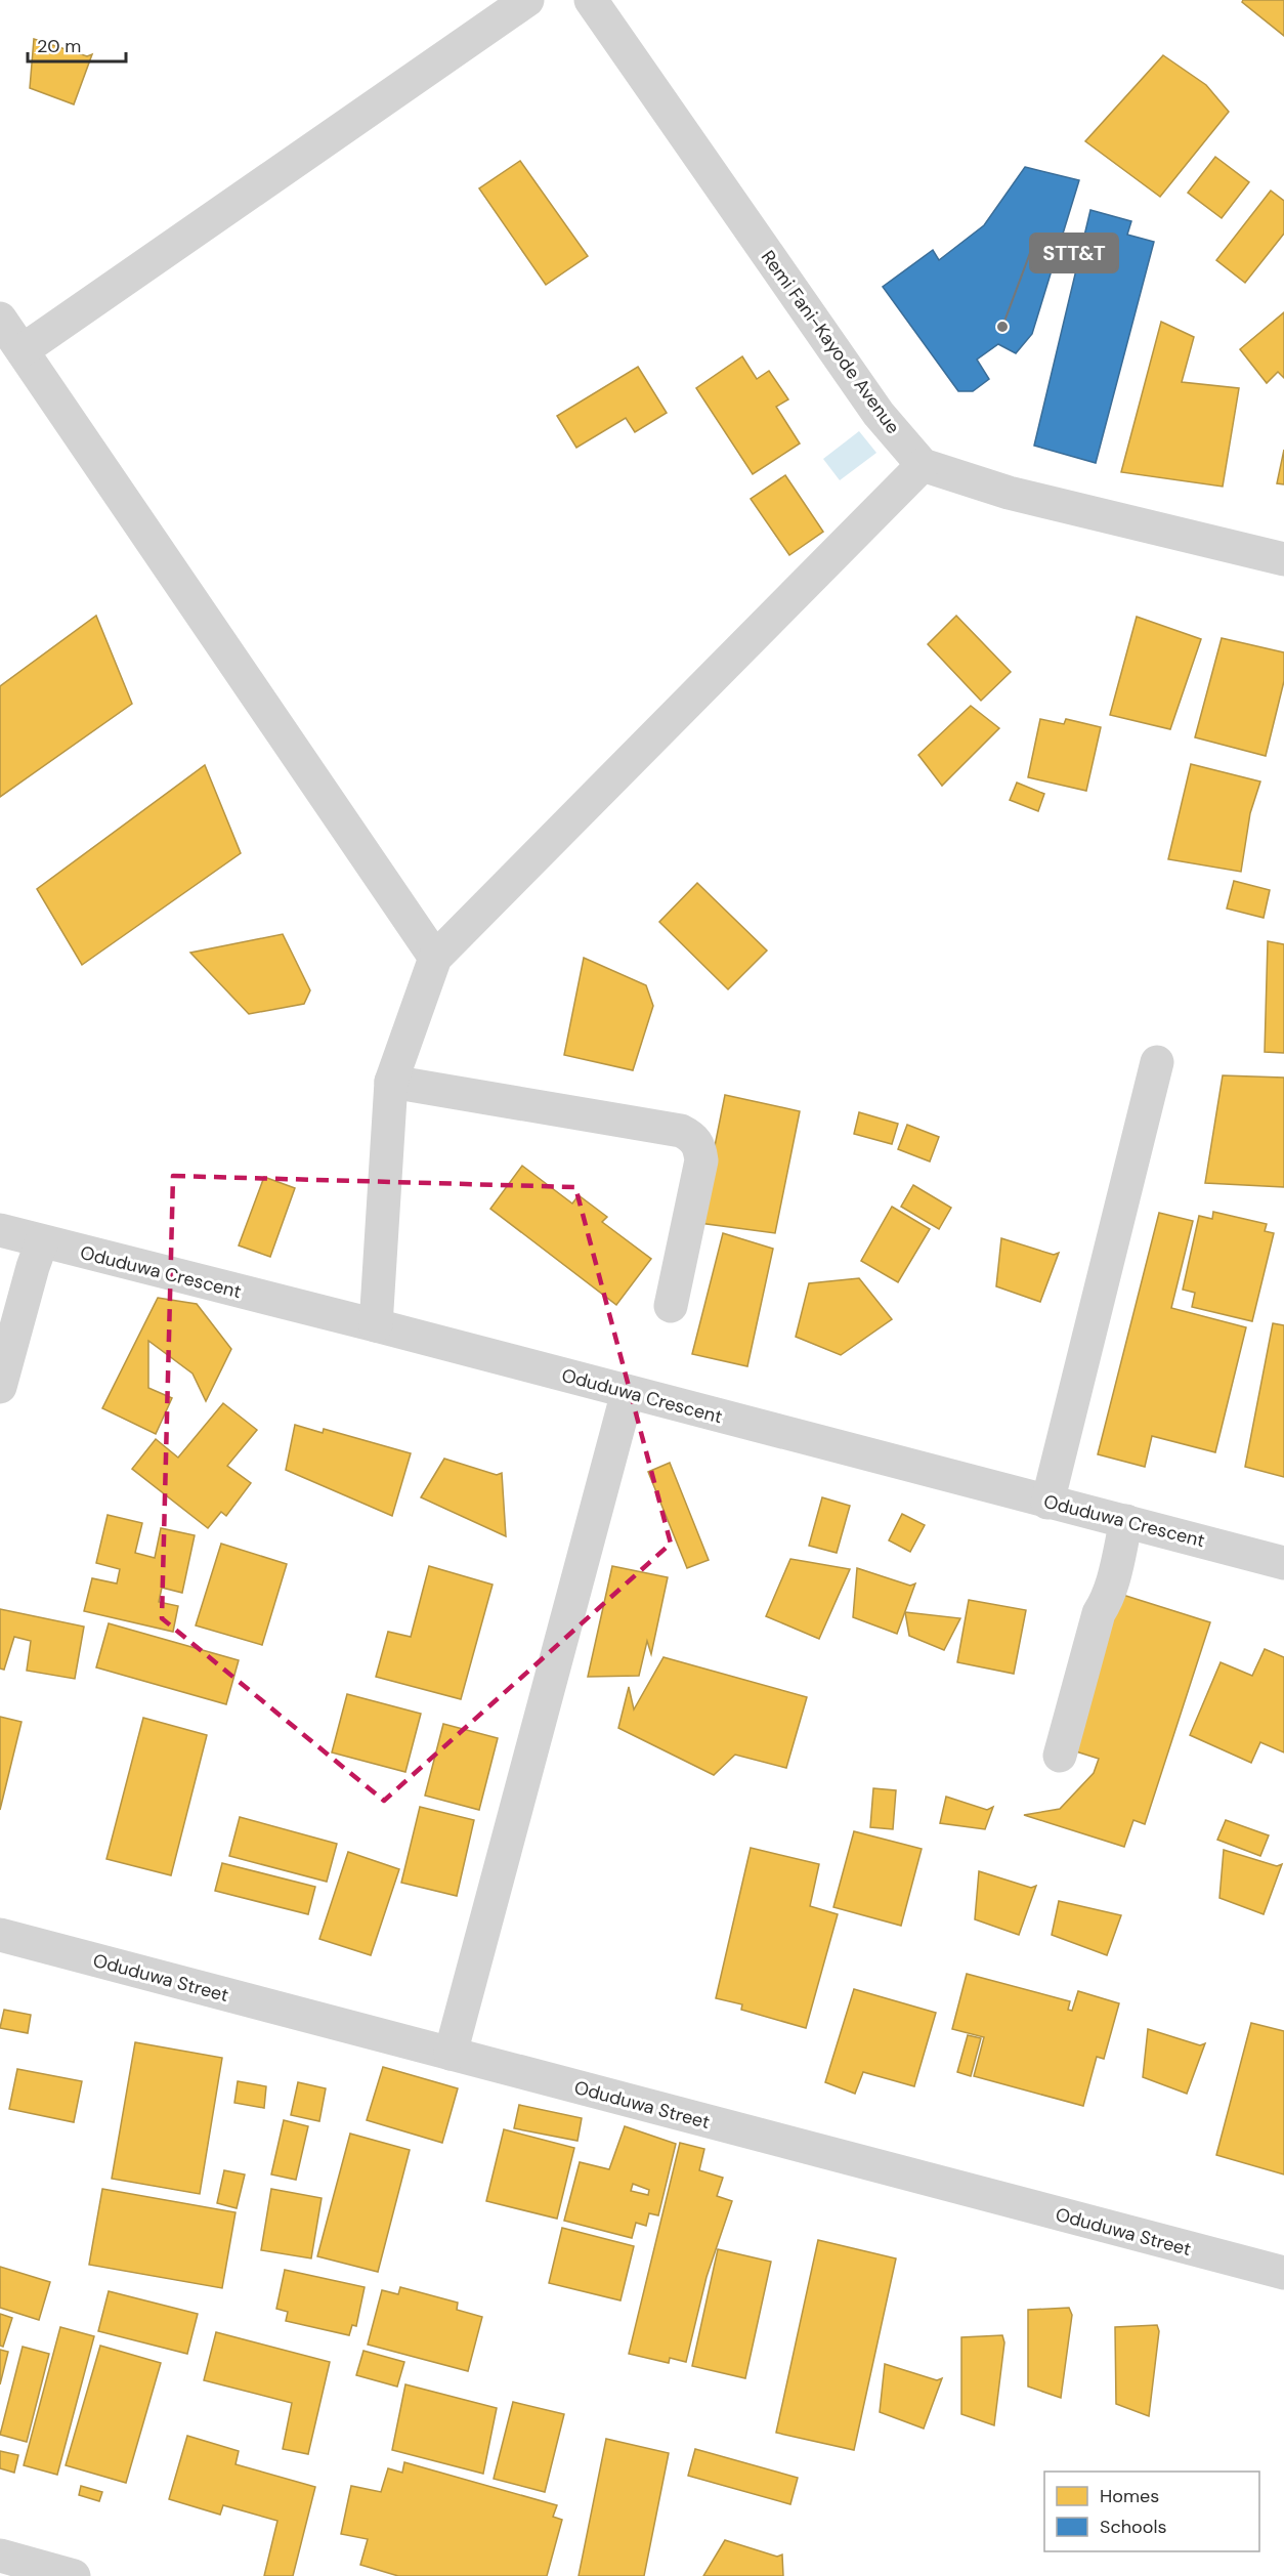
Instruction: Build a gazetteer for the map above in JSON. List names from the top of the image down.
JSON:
{
  "streets": {
    "street": ["Remi Fani-Kayode Avenue", "Oduduwa Crescent", "Oduduwa Street"]
  },
  "places": ["STT&T"],
  "legend": ["Homes", "Schools"],
  "scale_bar": "20 m"
}
